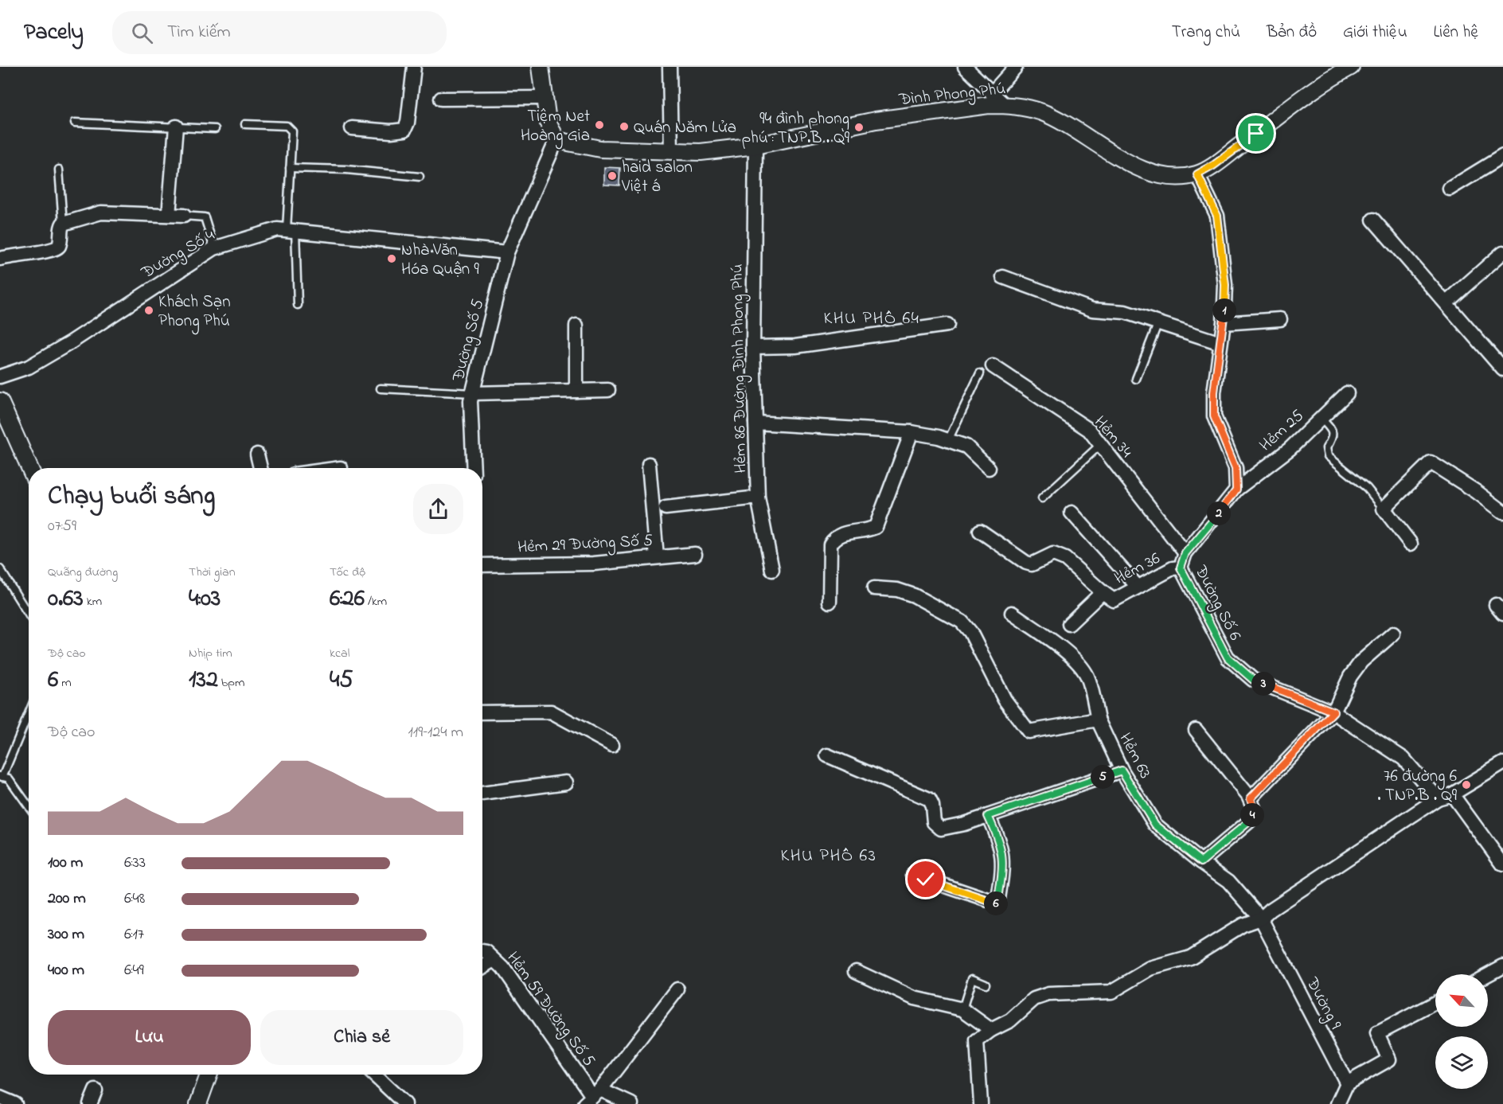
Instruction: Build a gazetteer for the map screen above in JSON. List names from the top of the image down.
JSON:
{
  "streets": {
    "street": [
      "Đình Phong Phú",
      "Đường Số 4",
      "Đường Số 5",
      "Hẻm 86 Đường Đình Phong Phú",
      "Hẻm 25",
      "Hẻm 34",
      "Hẻm 29 Đường Số 5",
      "Hẻm 36",
      "Đường Số 6",
      "Hẻm 63",
      "Đường 9",
      "Hẻm 59 Đường Số 5"
    ]
  },
  "crossings": [
    ["Đình Phong Phú", "Đường Số 5"],
    ["Đình Phong Phú", "Hẻm 86 Đường Đình Phong Phú"],
    ["Đường Số 4", "Đường Số 5"],
    ["Hẻm 25", "Đường Số 6"],
    ["Hẻm 34", "Đường Số 6"],
    ["Hẻm 36", "Đường Số 6"],
    ["Hẻm 63", "Đường 9"]
  ],
  "districts": ["KHU PHỐ 64", "KHU PHỐ 63"],
  "places": [
    "Tiệm Net Hoàng Gia",
    "Quán Năm Lửa",
    "94 đình phong phú : TNP.B . Q9",
    "haid salon Việt á",
    "Nhà Văn Hóa Quận 9",
    "Khách Sạn Phong Phú",
    "76 đường 6 . TNP.B . Q9"
  ],
  "north": "top left",
  "page": {
    "header": "Pacely",
    "search": "Tìm kiếm",
    "nav": [
      "Trang chủ",
      "Bản đồ",
      "Giới thiệu",
      "Liên hệ"
    ],
    "pins": [
      "1",
      "2",
      "3",
      "5",
      "4",
      "6"
    ],
    "heading": ["Chạy buổi sáng", "07:59"],
    "stats": [
      ["Quãng đường", "0.63 km"],
      ["Thời gian", "4:03"],
      ["Tốc độ", "6:26 /km"],
      ["Độ cao", "6 m"],
      ["Nhịp tim", "132 bpm"],
      ["kcal", "45"]
    ],
    "chart": ["Độ cao", "119–124 m"],
    "list": [
      {
        "name": "100 m",
        "note": "6:33"
      },
      {
        "name": "200 m",
        "note": "6:48"
      },
      {
        "name": "300 m",
        "note": "6:17"
      },
      {
        "name": "400 m",
        "note": "6:49"
      }
    ],
    "buttons": ["Lưu", "Chia sẻ"]
  }
}
